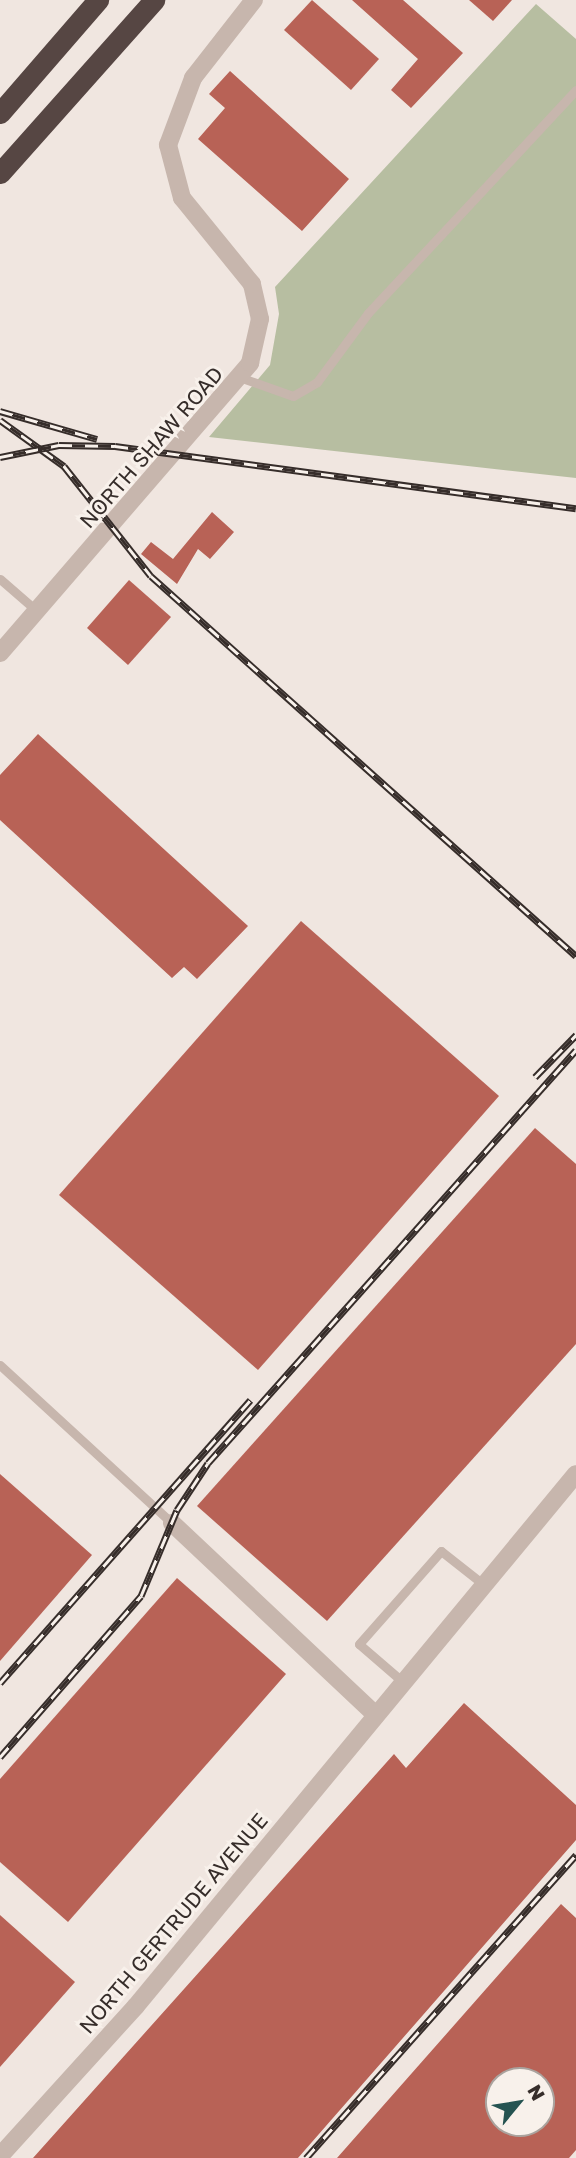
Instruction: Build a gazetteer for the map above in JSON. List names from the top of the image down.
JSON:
{
  "streets": {
    "street": ["NORTH SHAW ROAD", "NORTH GERTRUDE AVENUE"]
  },
  "north": "top right"
}
